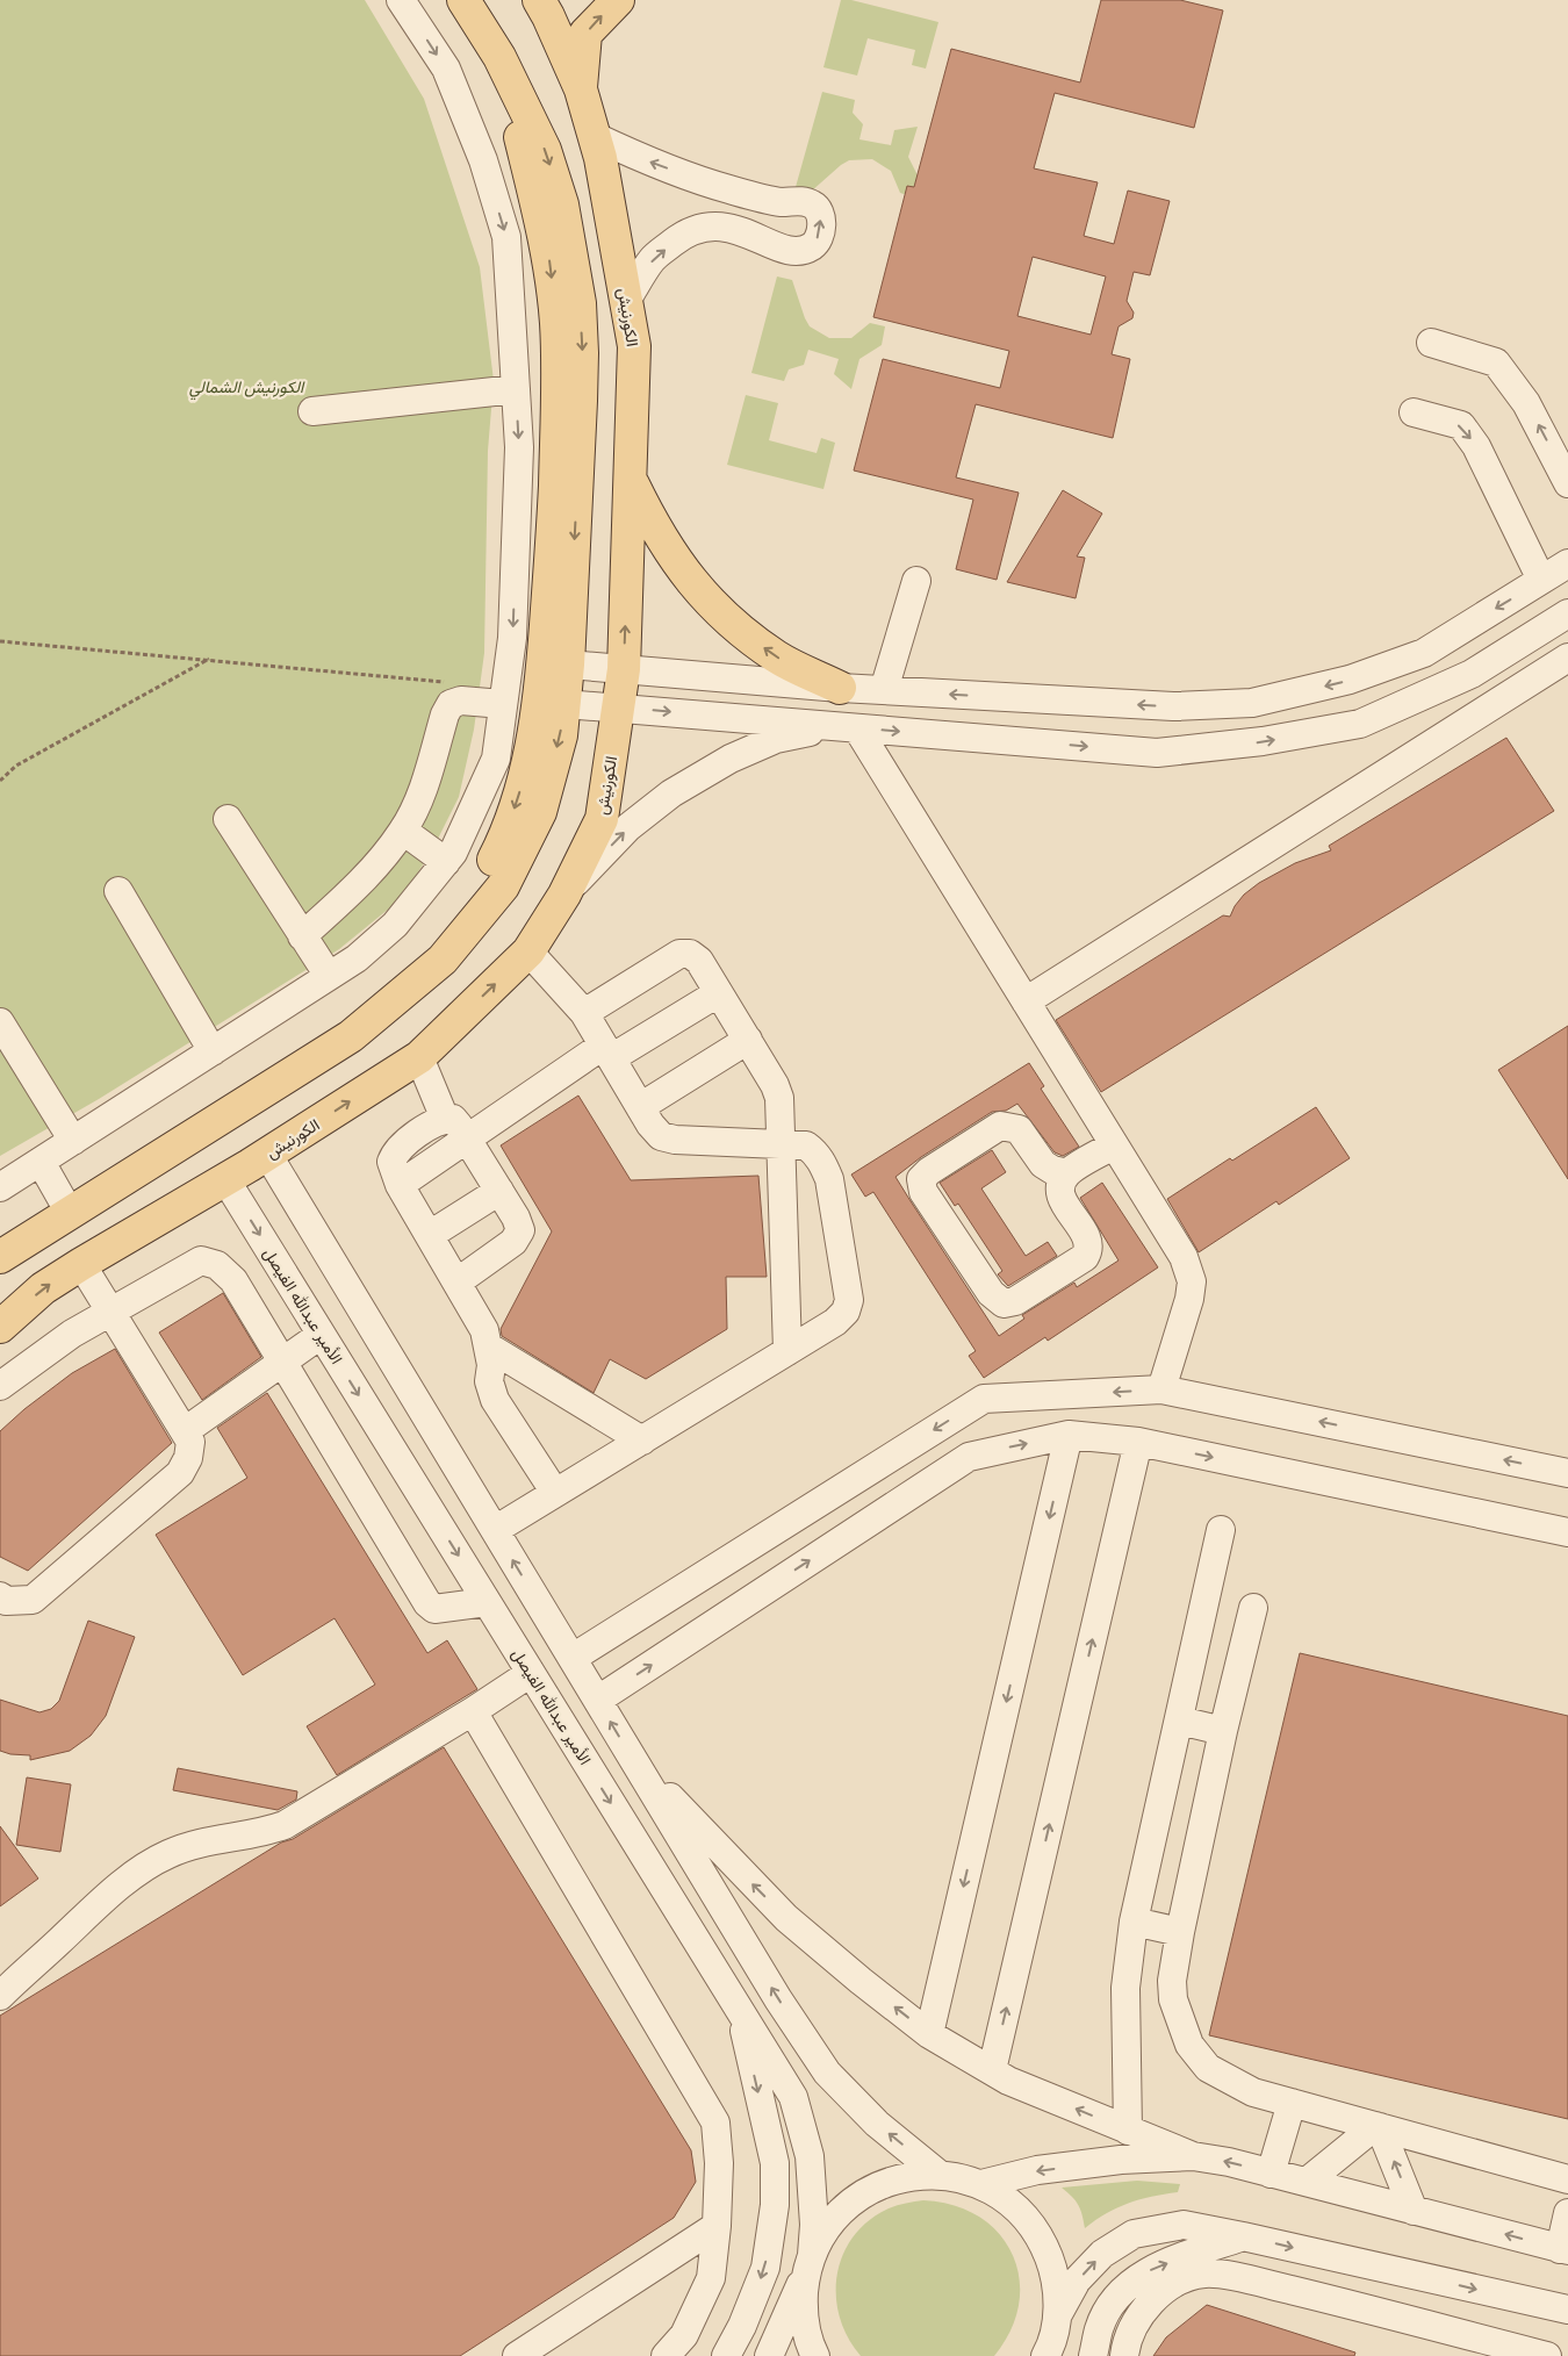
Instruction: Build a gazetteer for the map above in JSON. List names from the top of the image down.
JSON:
{
  "streets": {
    "main road": ["الكورنيش"],
    "street": ["الأمير عبدالله الفيصل"]
  },
  "crossings": [
    ["الكورنيش", "الأمير عبدالله الفيصل"]
  ],
  "parks": ["الكورنيش الشمالي"]
}
